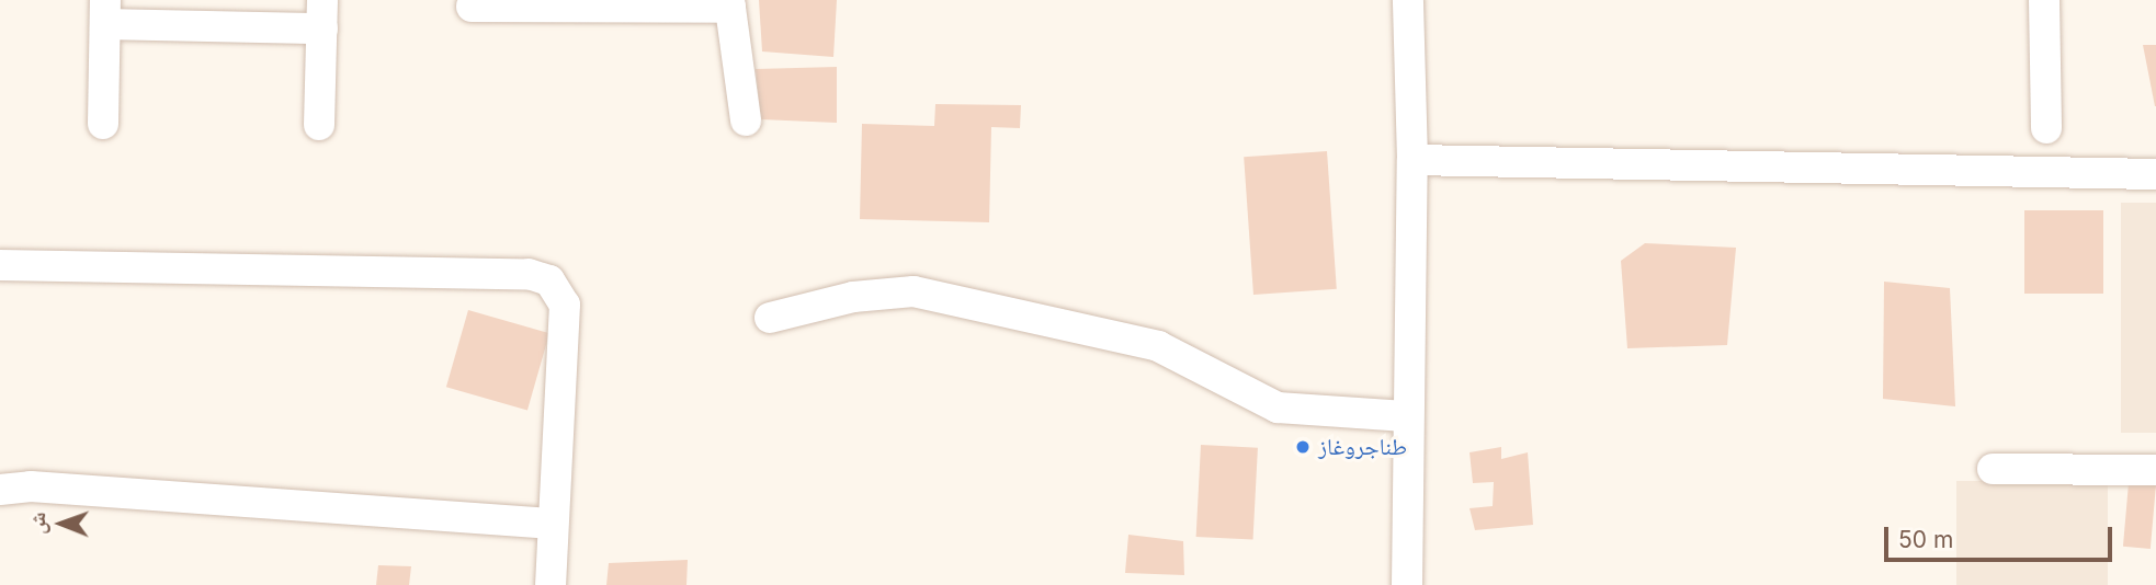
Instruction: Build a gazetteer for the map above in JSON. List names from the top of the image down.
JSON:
{
  "places": ["طناجروغاز"],
  "scale_bar": "50 m",
  "north": "left"
}
